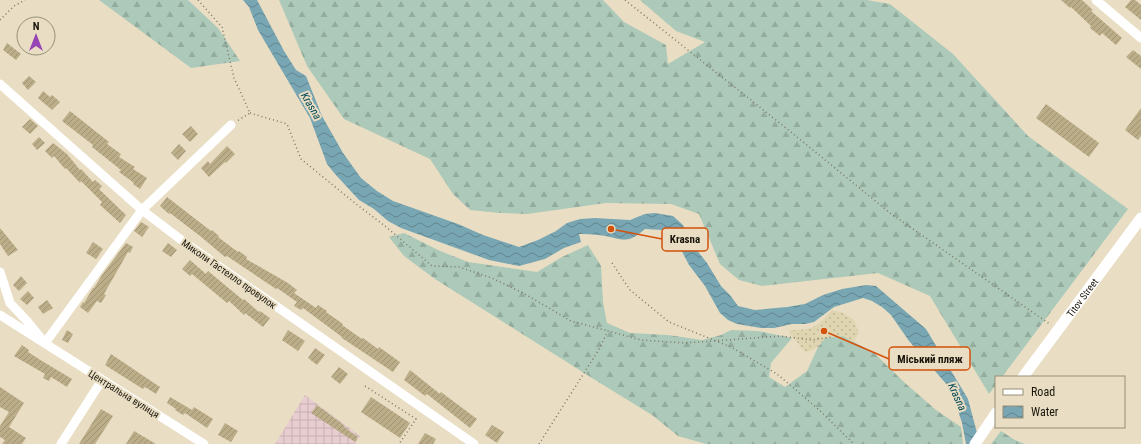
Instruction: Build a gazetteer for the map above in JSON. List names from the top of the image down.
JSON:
{
  "streets": {
    "street": ["Миколи Гастелло провулок", "Titov Street", "Центральна вулиця"]
  },
  "water": ["Krasna"],
  "places": ["Krasna", "Міський пляж"],
  "legend": ["Road", "Water"],
  "north": "top"
}
